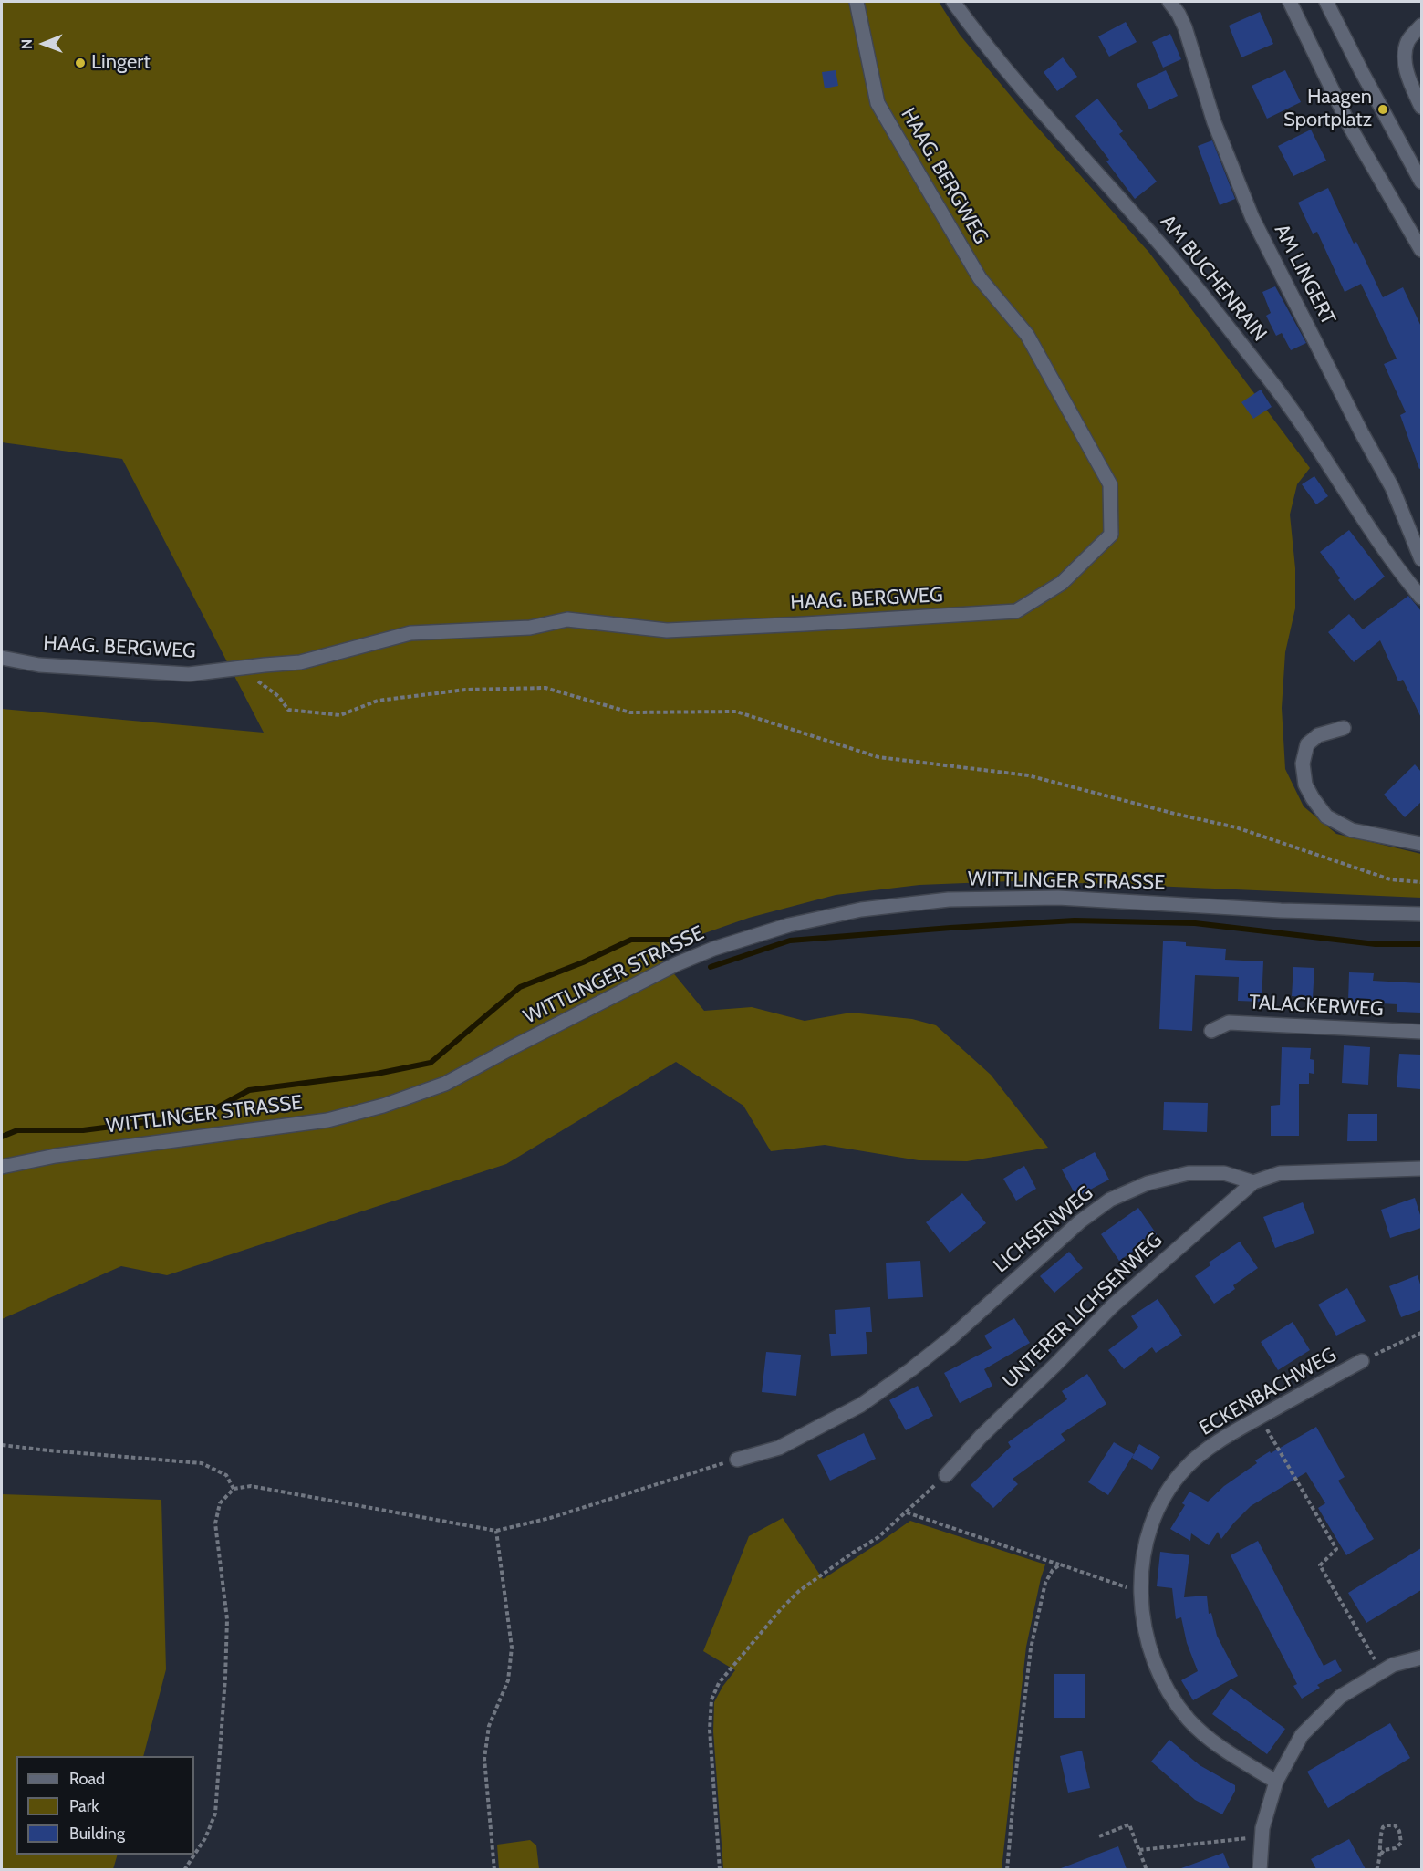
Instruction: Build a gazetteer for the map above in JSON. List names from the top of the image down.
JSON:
{
  "streets": {
    "street": [
      "HAAG. BERGWEG",
      "AM LINGERT",
      "AM BUCHENRAIN",
      "WITTLINGER STRASSE",
      "TALACKERWEG",
      "LICHSENWEG",
      "UNTERER LICHSENWEG",
      "ECKENBACHWEG"
    ]
  },
  "crossings": [
    ["LICHSENWEG", "UNTERER LICHSENWEG"]
  ],
  "places": ["Lingert", "Haagen Sportplatz"],
  "legend": ["Road", "Park", "Building"],
  "north": "left"
}
